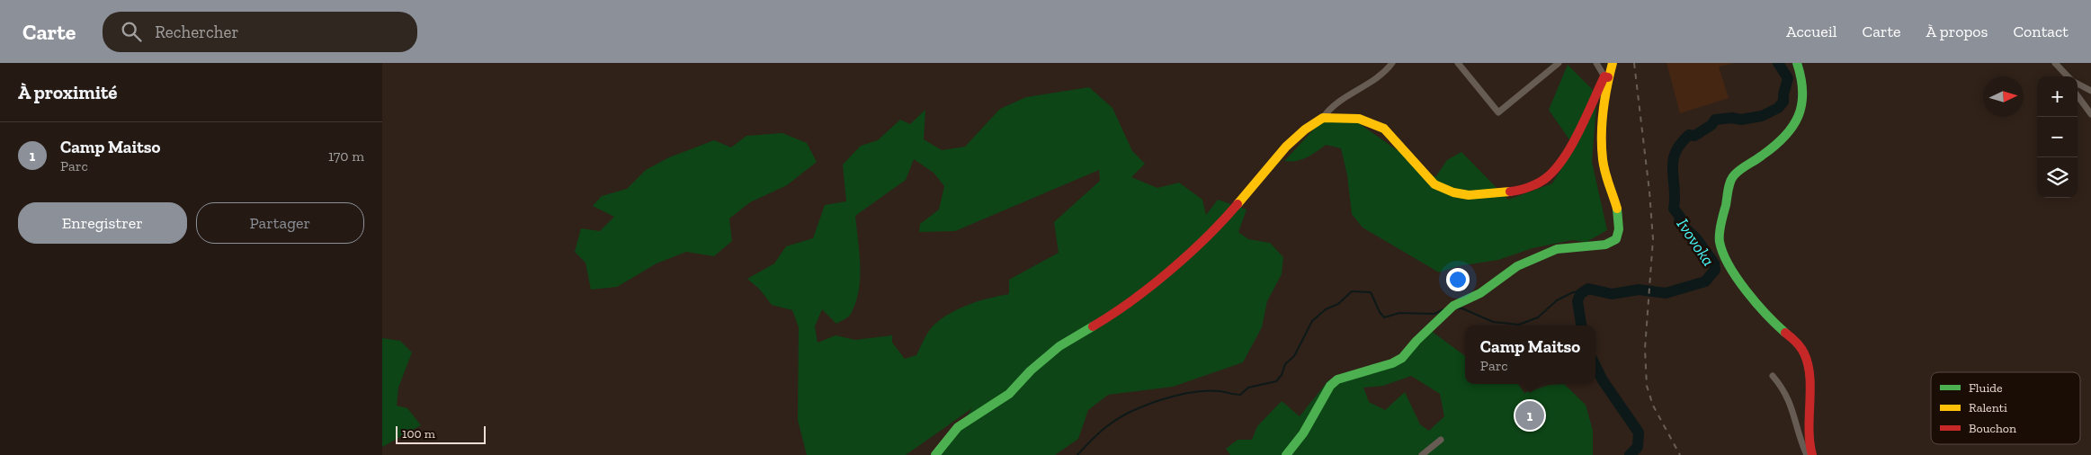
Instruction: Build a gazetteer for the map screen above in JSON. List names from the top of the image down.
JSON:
{
  "water": ["Ivovoka"],
  "legend": ["Fluide", "Ralenti", "Bouchon"],
  "scale_bar": "100 m",
  "north": "right",
  "page": {
    "header": "Carte",
    "search": "Rechercher",
    "nav": [
      "Accueil",
      "Carte",
      "À propos",
      "Contact"
    ],
    "heading": "À proximité",
    "map_buttons": ["+", "−"],
    "list": [
      {
        "mark": "1",
        "name": "Camp Maitso",
        "note": "Parc",
        "value": "170 m"
      }
    ],
    "buttons": ["Enregistrer", "Partager"],
    "popup": ["Camp Maitso", "Parc"],
    "pins": "1",
    "scale": "100 m"
  }
}
